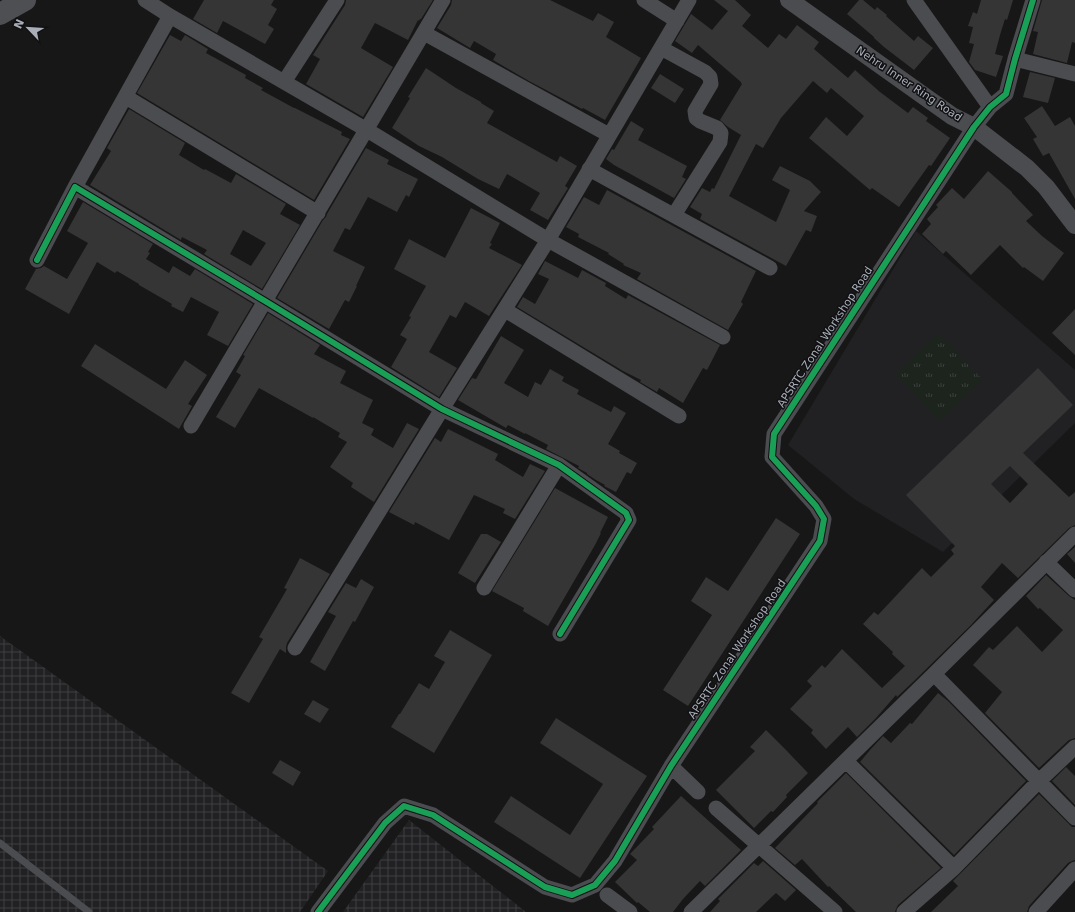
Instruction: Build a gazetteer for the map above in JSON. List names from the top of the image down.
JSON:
{
  "streets": {
    "street": ["Nehru Inner Ring Road", "APSRTC Zonal Workshop Road"]
  },
  "crossings": [
    ["Nehru Inner Ring Road", "APSRTC Zonal Workshop Road"]
  ],
  "north": "top left"
}
